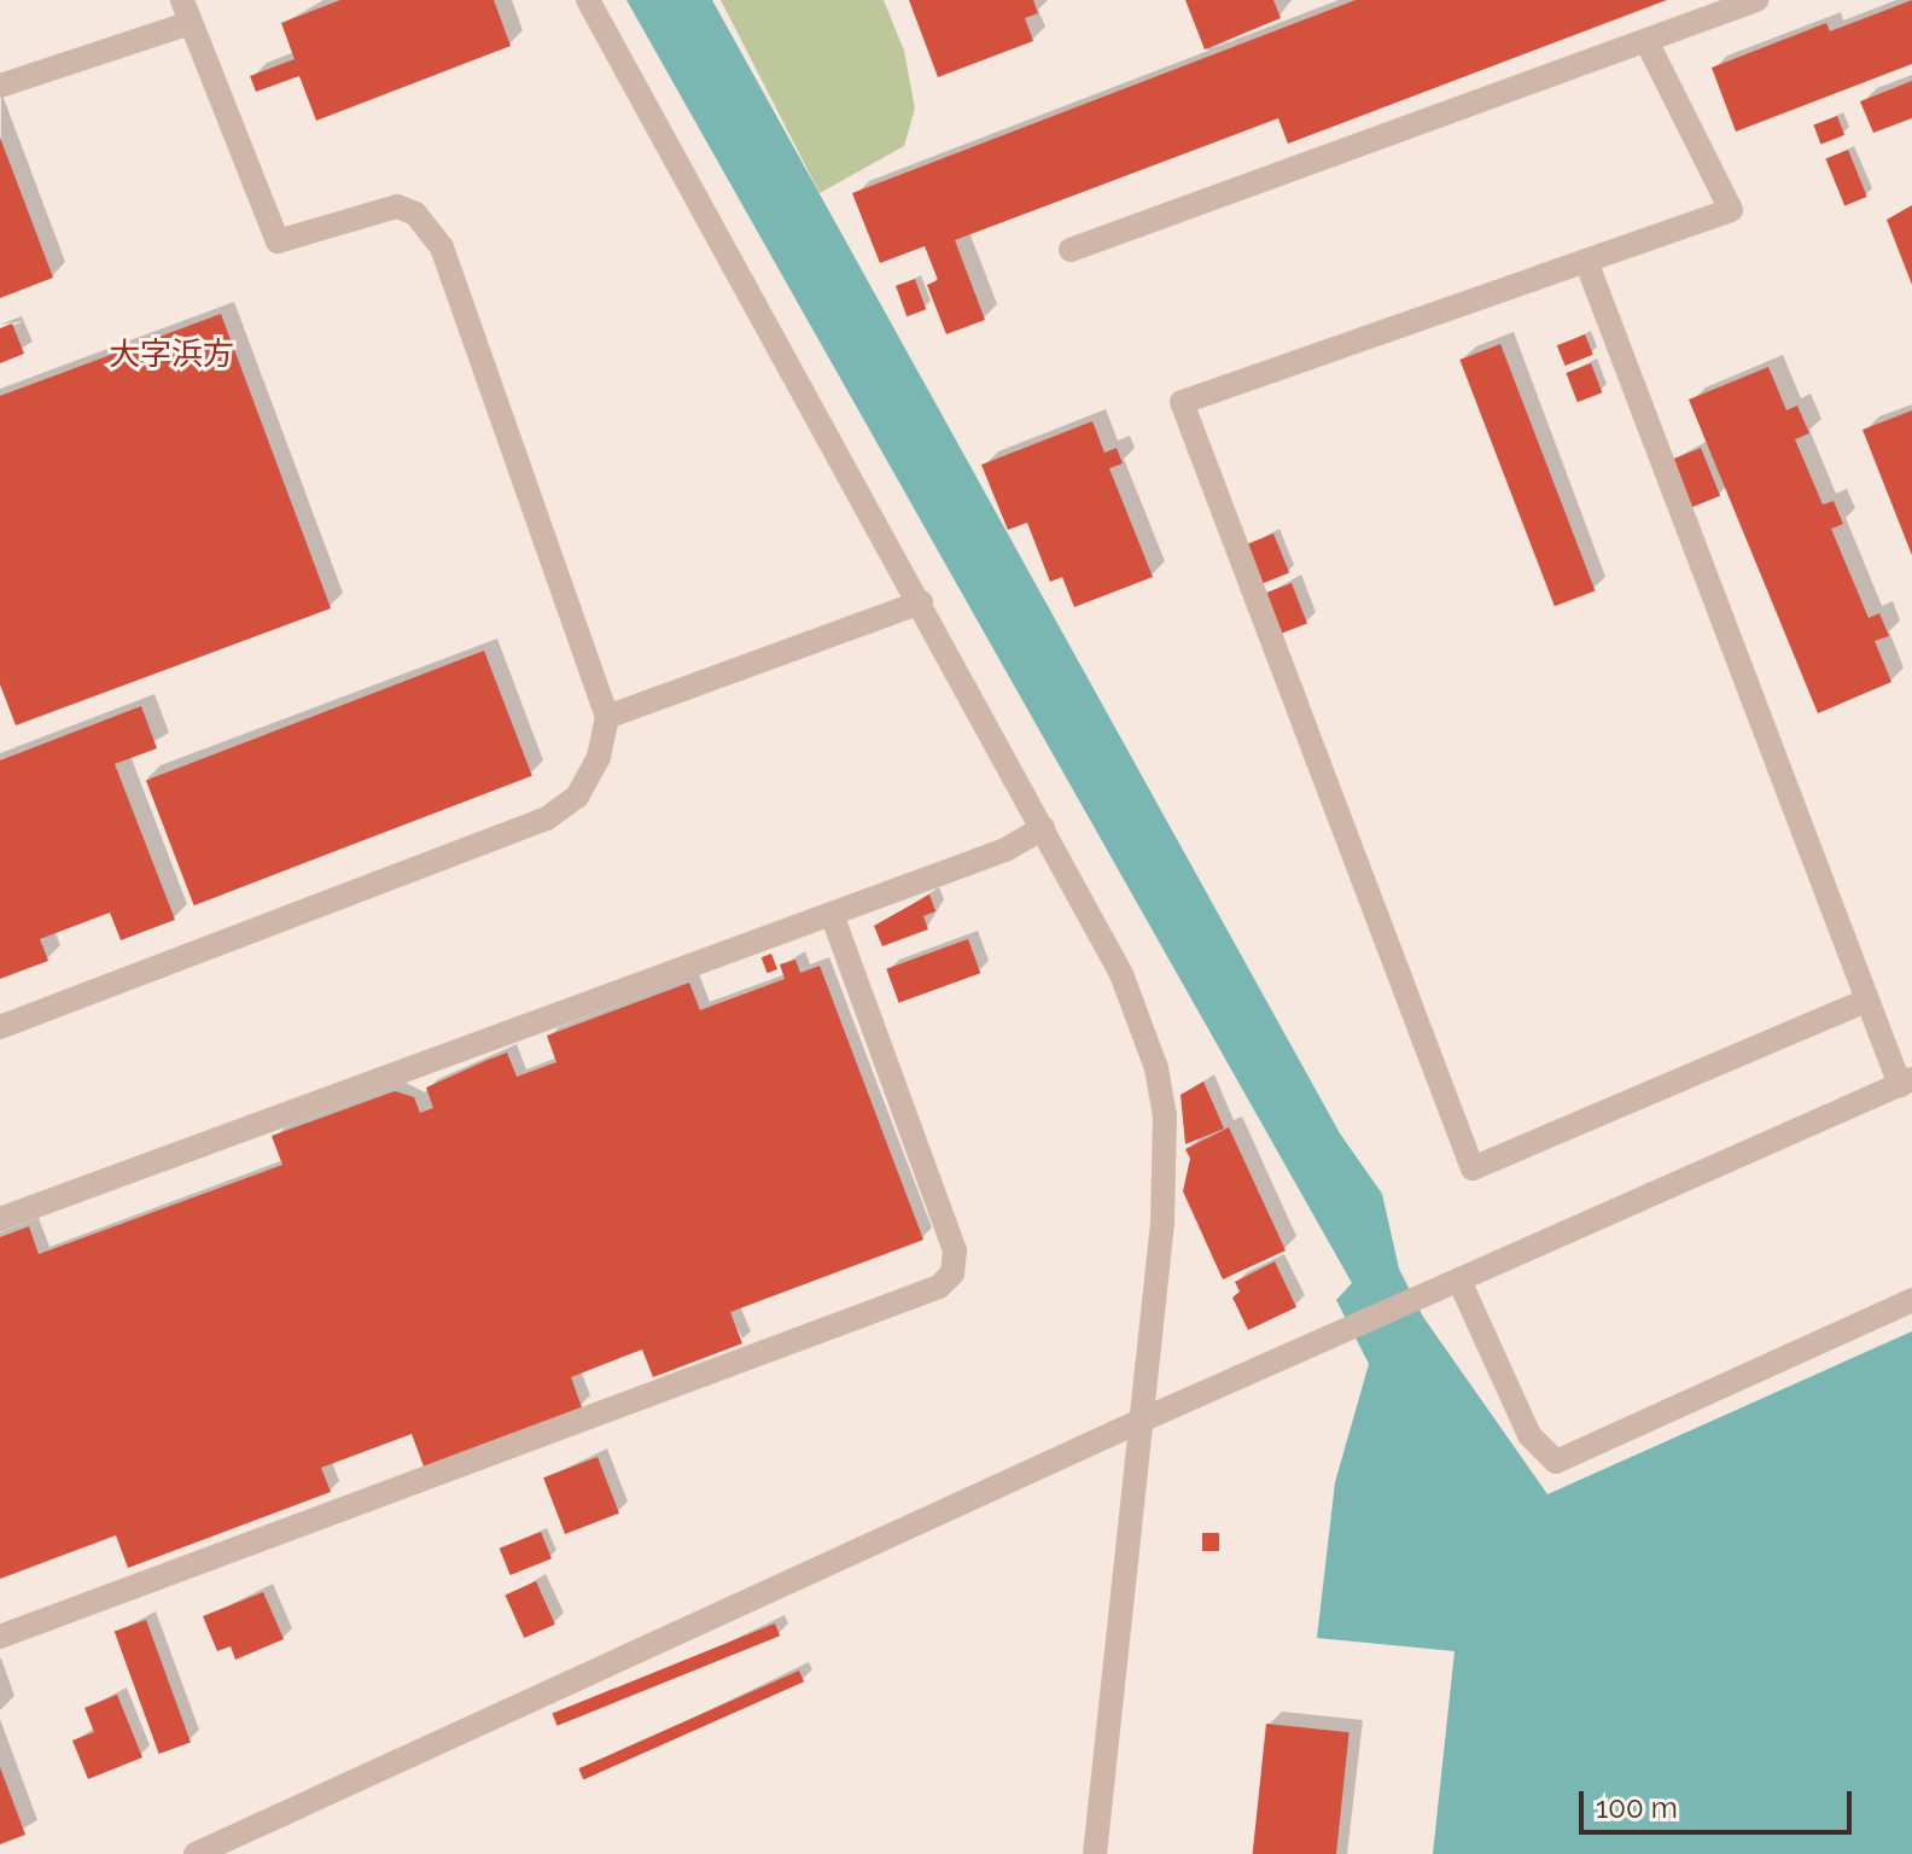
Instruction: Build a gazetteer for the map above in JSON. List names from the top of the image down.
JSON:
{
  "districts": ["大字浜方"],
  "scale_bar": "100 m"
}
